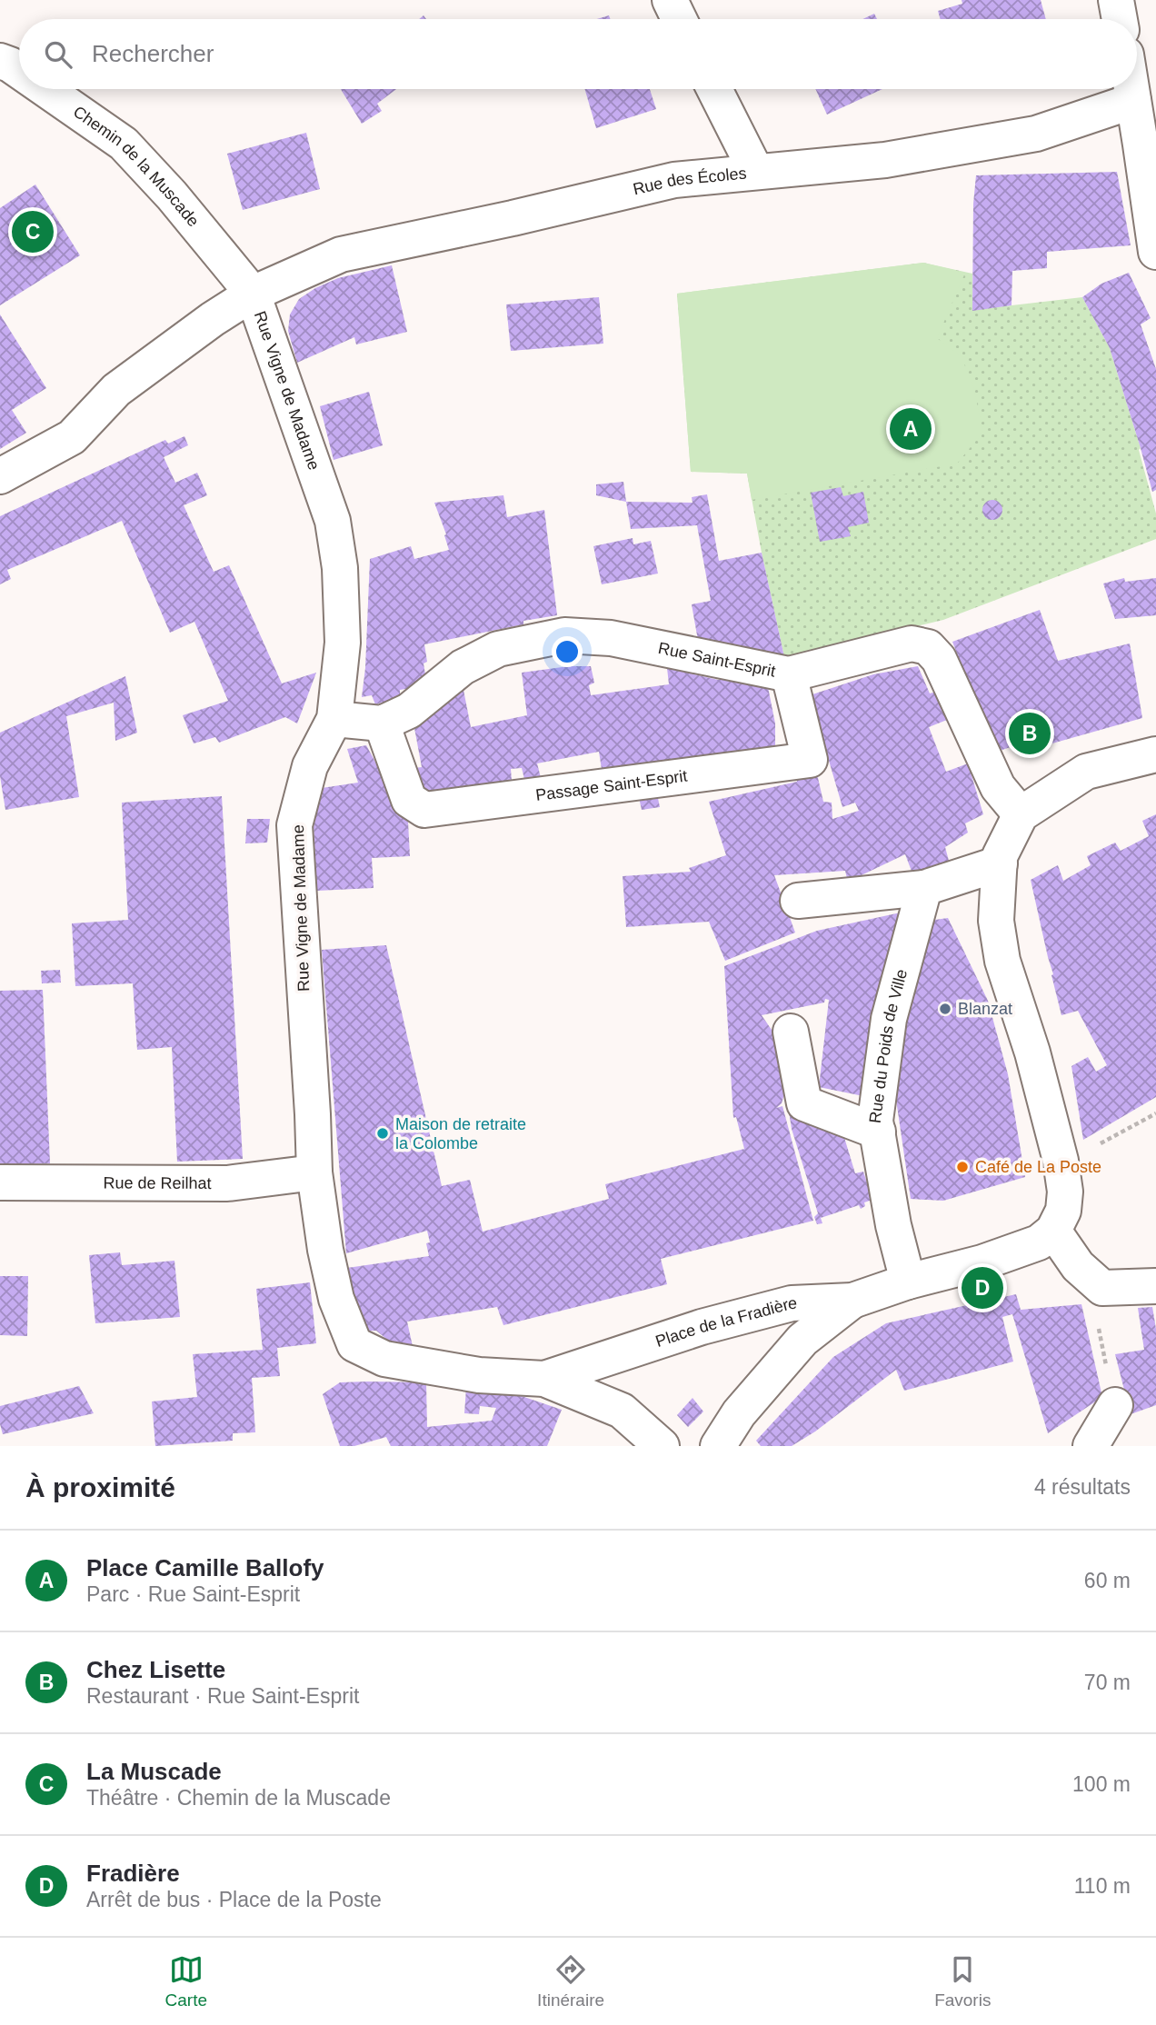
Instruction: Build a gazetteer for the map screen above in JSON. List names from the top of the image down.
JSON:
{
  "streets": {
    "street": [
      "Chemin de la Muscade",
      "Rue des Écoles",
      "Rue Vigne de Madame",
      "Rue Saint-Esprit",
      "Passage Saint-Esprit",
      "Rue du Poids de Ville",
      "Rue de Reilhat",
      "Place de la Fradière"
    ]
  },
  "crossings": [
    ["Chemin de la Muscade", "Rue des Écoles"],
    ["Chemin de la Muscade", "Rue Vigne de Madame"],
    ["Rue des Écoles", "Rue Vigne de Madame"],
    ["Rue Vigne de Madame", "Rue de Reilhat"],
    ["Rue Vigne de Madame", "Place de la Fradière"],
    ["Rue Saint-Esprit", "Passage Saint-Esprit"]
  ],
  "places": ["Blanzat", "Maison de retraite la Colombe", "Café de La Poste"],
  "page": {
    "search": "Rechercher",
    "pins": [
      "C",
      "A",
      "B",
      "D"
    ],
    "heading": ["À proximité", "4 résultats"],
    "list": [
      {
        "mark": "A",
        "name": "Place Camille Ballofy",
        "note": "Parc · Rue Saint-Esprit",
        "value": "60 m"
      },
      {
        "mark": "B",
        "name": "Chez Lisette",
        "note": "Restaurant · Rue Saint-Esprit",
        "value": "70 m"
      },
      {
        "mark": "C",
        "name": "La Muscade",
        "note": "Théâtre · Chemin de la Muscade",
        "value": "100 m"
      },
      {
        "mark": "D",
        "name": "Fradière",
        "note": "Arrêt de bus · Place de la Poste",
        "value": "110 m"
      }
    ],
    "nav": ["Carte", "Itinéraire", "Favoris"]
  }
}
